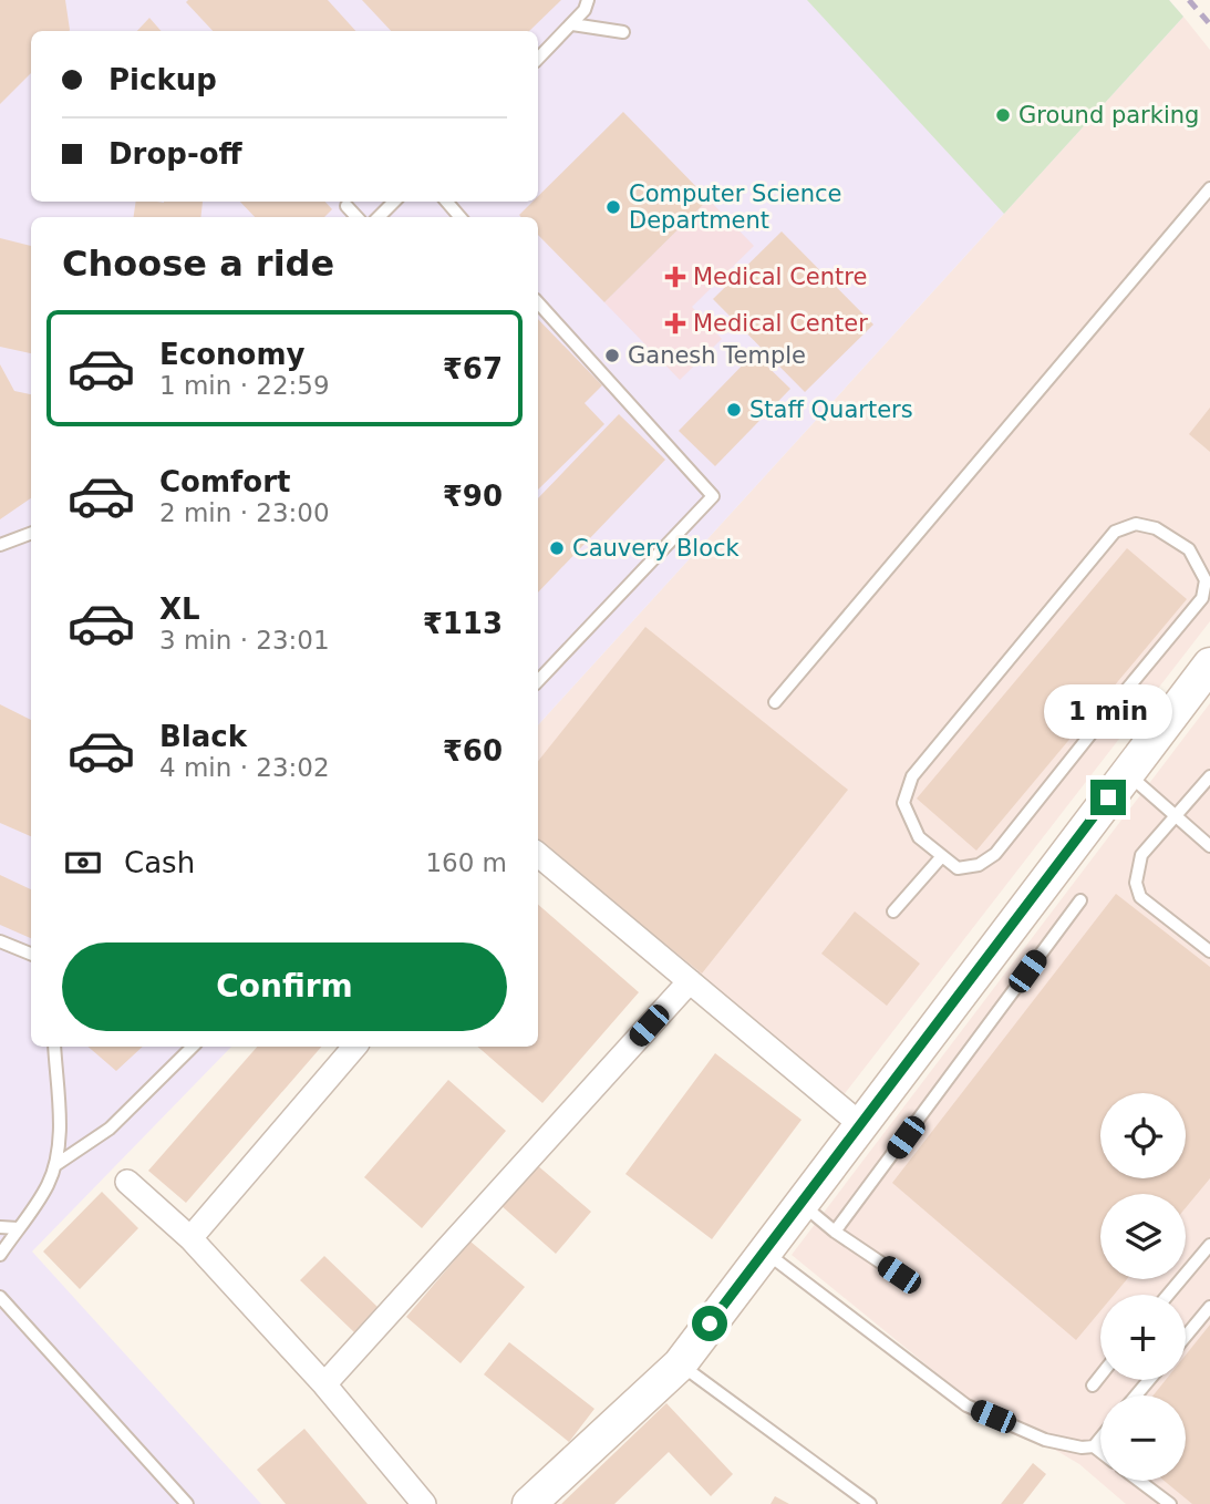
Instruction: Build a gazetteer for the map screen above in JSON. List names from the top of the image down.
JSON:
{
  "places": {
    "other": [
      "Ground parking",
      "Computer Science Department",
      "Ganesh Temple",
      "Staff Quarters",
      "Cauvery Block"
    ],
    "health": ["Medical Centre", "Medical Center"]
  },
  "page": {
    "banner": ["Pickup", "Drop-off"],
    "heading": "Choose a ride",
    "list": [
      {
        "name": "Economy",
        "note": "1 min · 22:59",
        "value": "₹67"
      },
      {
        "name": "Comfort",
        "note": "2 min · 23:00",
        "value": "₹90"
      },
      {
        "name": "XL",
        "note": "3 min · 23:01",
        "value": "₹113"
      },
      {
        "name": "Black",
        "note": "4 min · 23:02",
        "value": "₹60"
      }
    ],
    "bubble": "1 min",
    "pay": ["Cash", "160 m"],
    "buttons": "Confirm",
    "map_buttons": ["+", "−"]
  }
}
